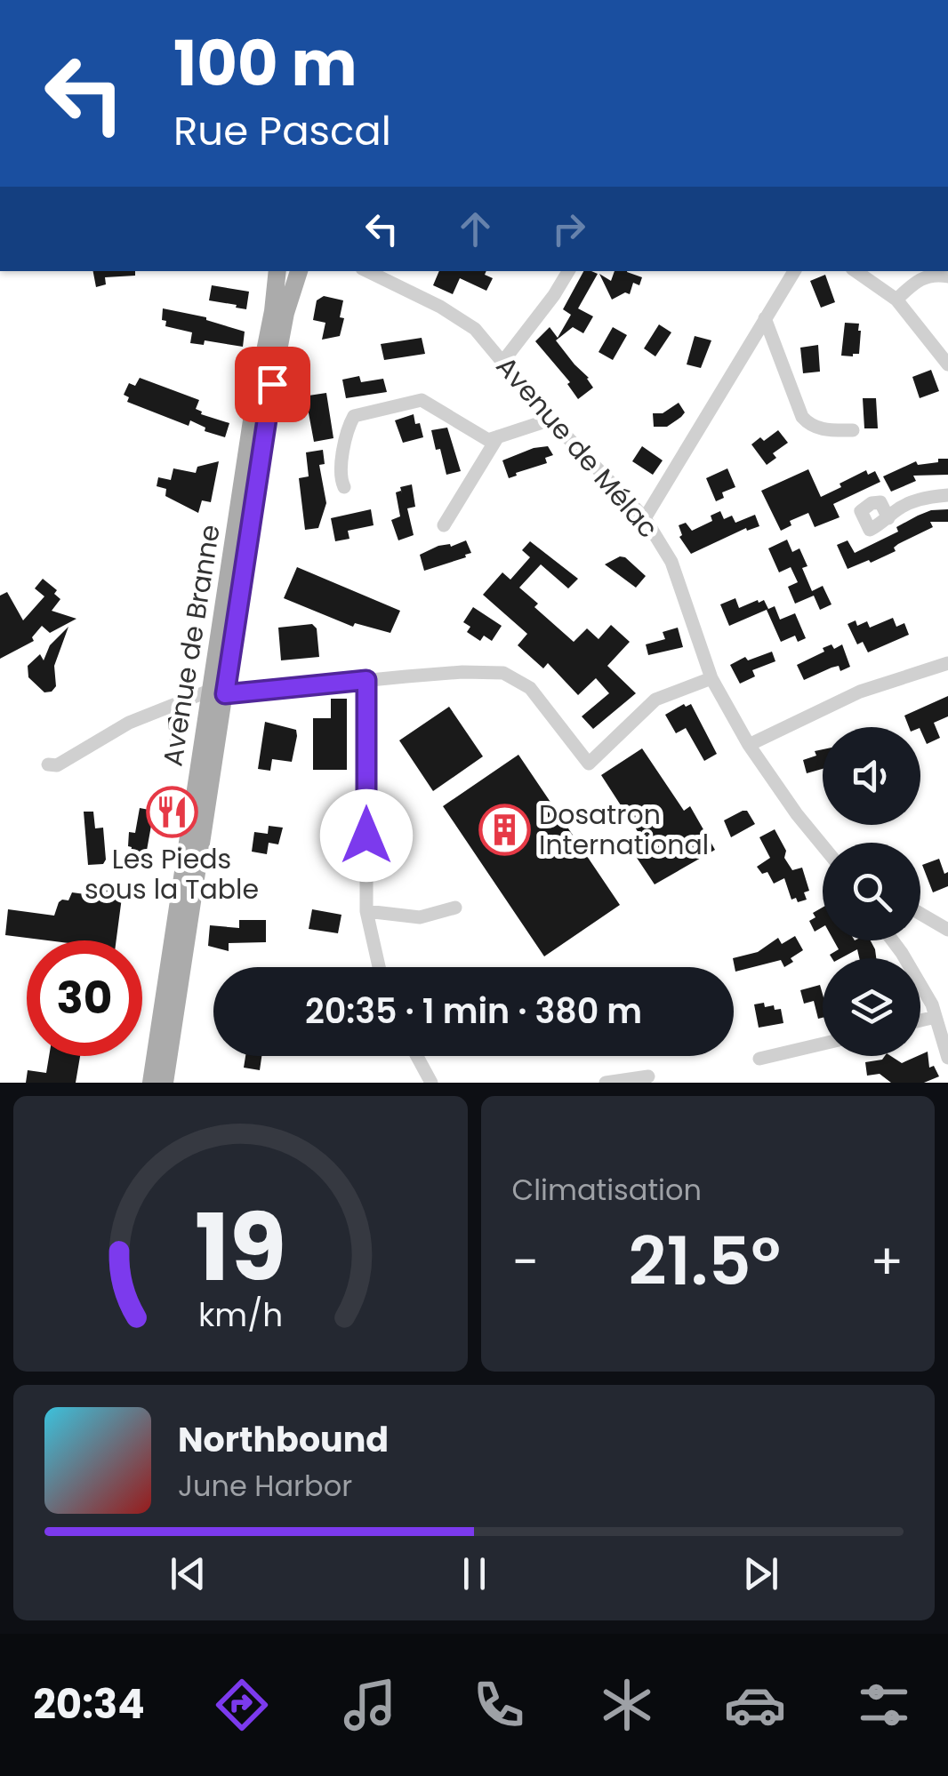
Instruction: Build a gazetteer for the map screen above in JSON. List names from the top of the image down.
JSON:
{
  "streets": {
    "main road": ["Avenue de Branne"],
    "street": ["Avenue de Mélac"]
  },
  "places": {
    "restaurant": ["Les Pieds sous la Table"],
    "building": ["Dosatron International"]
  },
  "page": {
    "turn": ["100 m", "Rue Pascal"],
    "limit": "30",
    "trip": "20:35 · 1 min · 380 m",
    "tile": "Climatisation",
    "heat": ["−", "21.5°", "+"],
    "song": ["Northbound", "June Harbor"],
    "tabs": "20:34",
    "gauge": ["19", "km/h"]
  }
}
